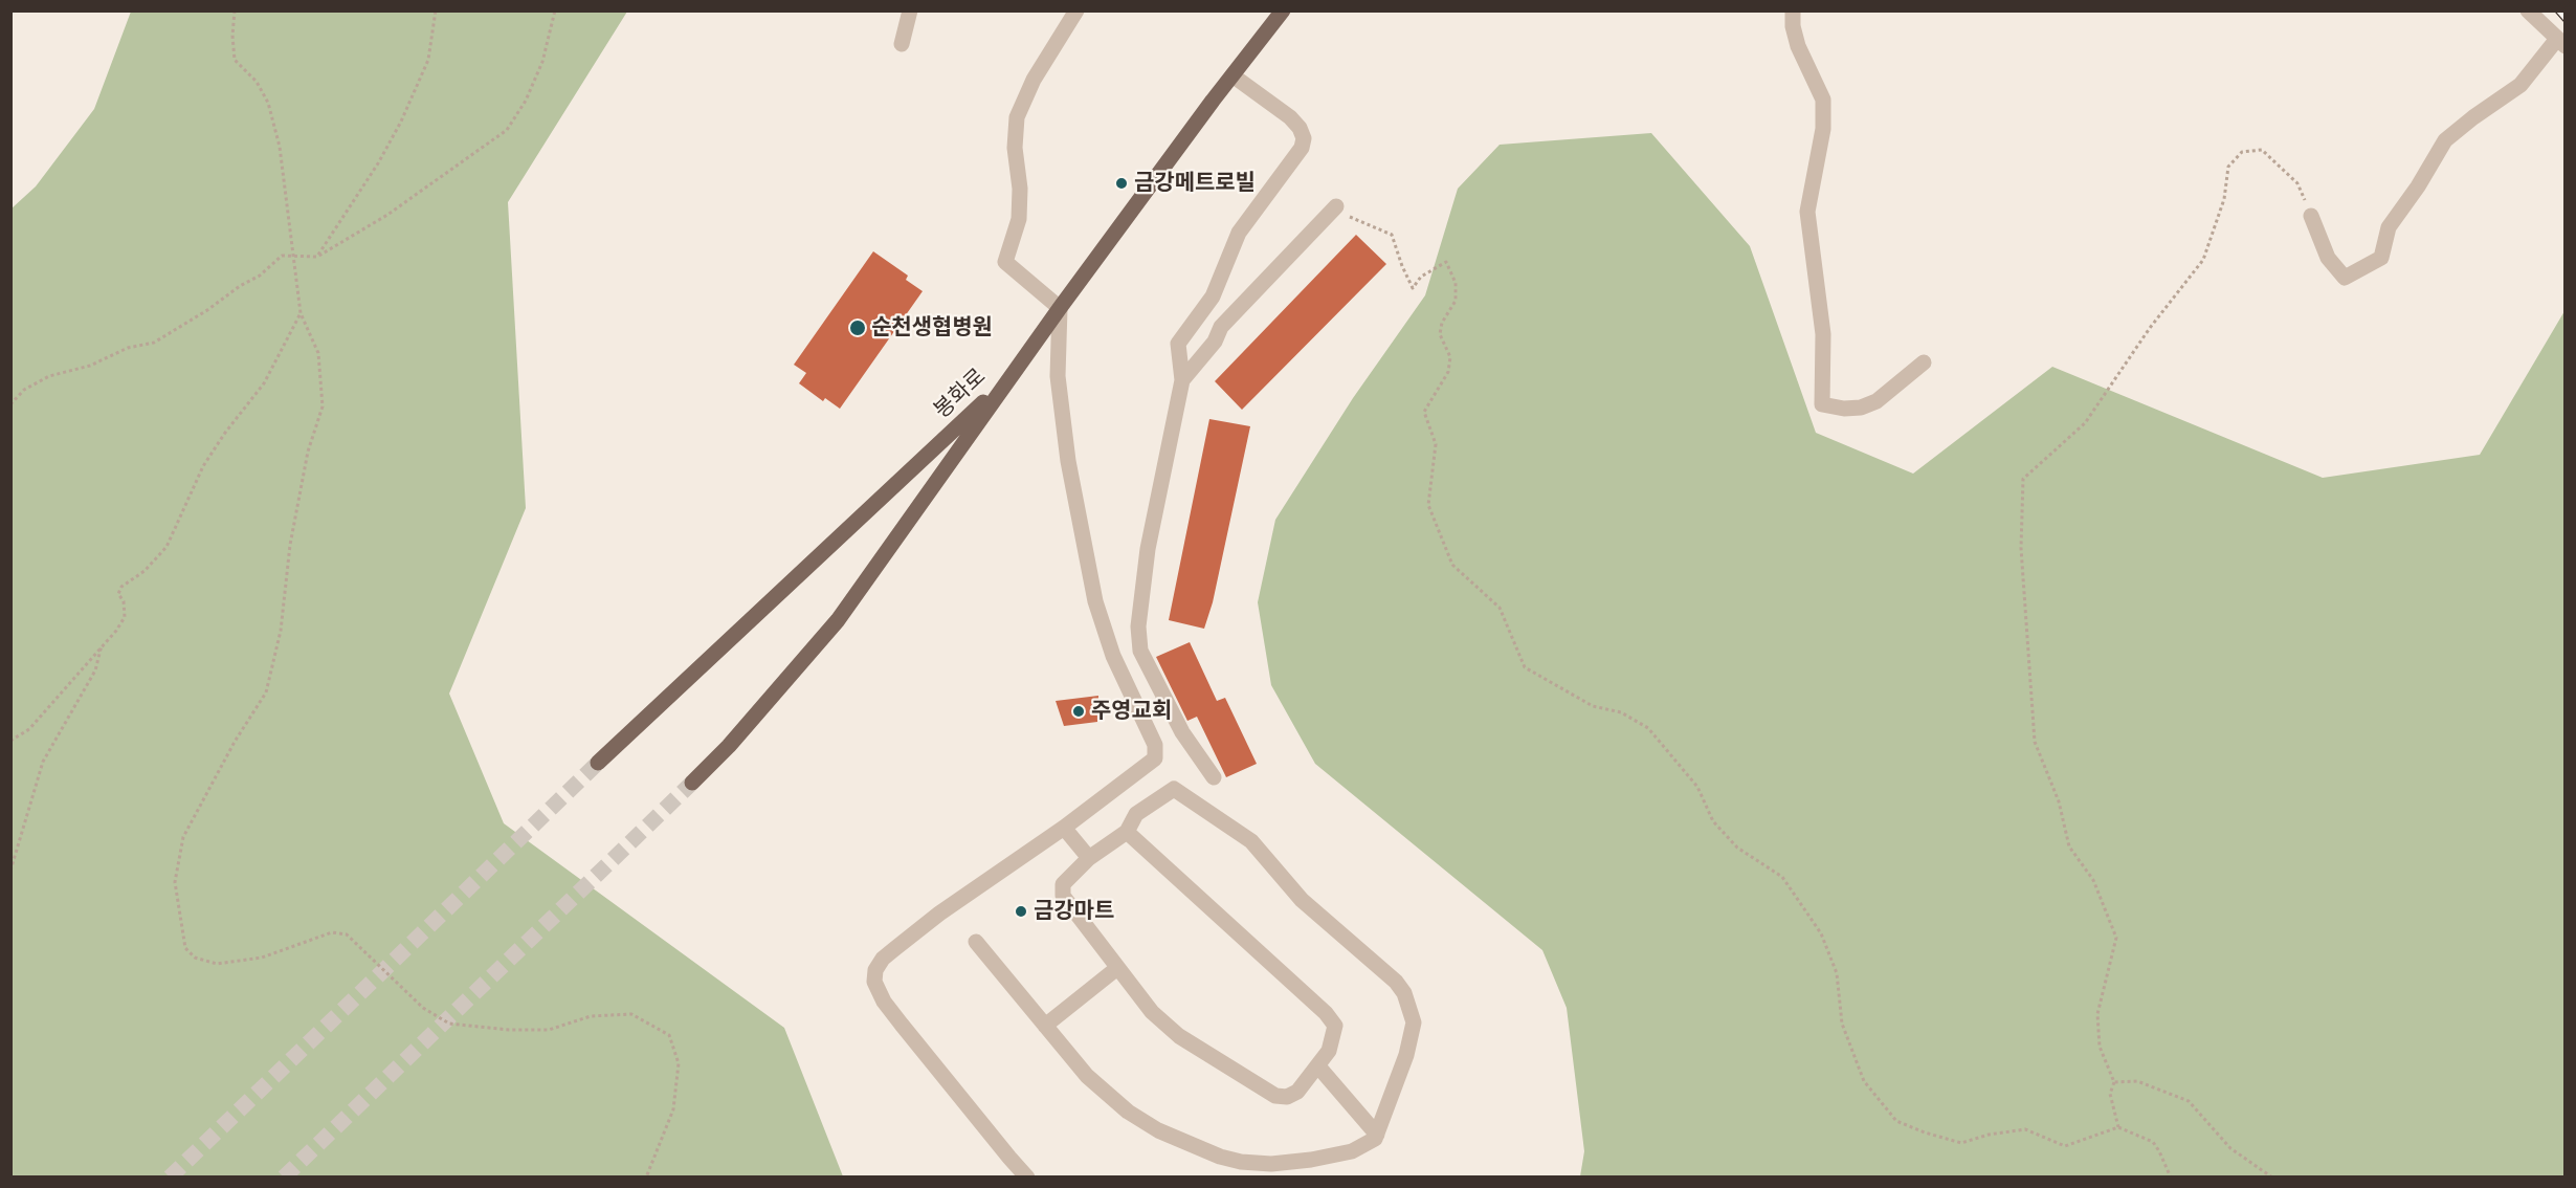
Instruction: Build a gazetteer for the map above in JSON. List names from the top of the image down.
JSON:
{
  "streets": {
    "main road": ["봉화로"]
  },
  "places": [
    "금강메트로빌",
    "순천생협병원",
    "주영교회",
    "금강마트"
  ]
}
